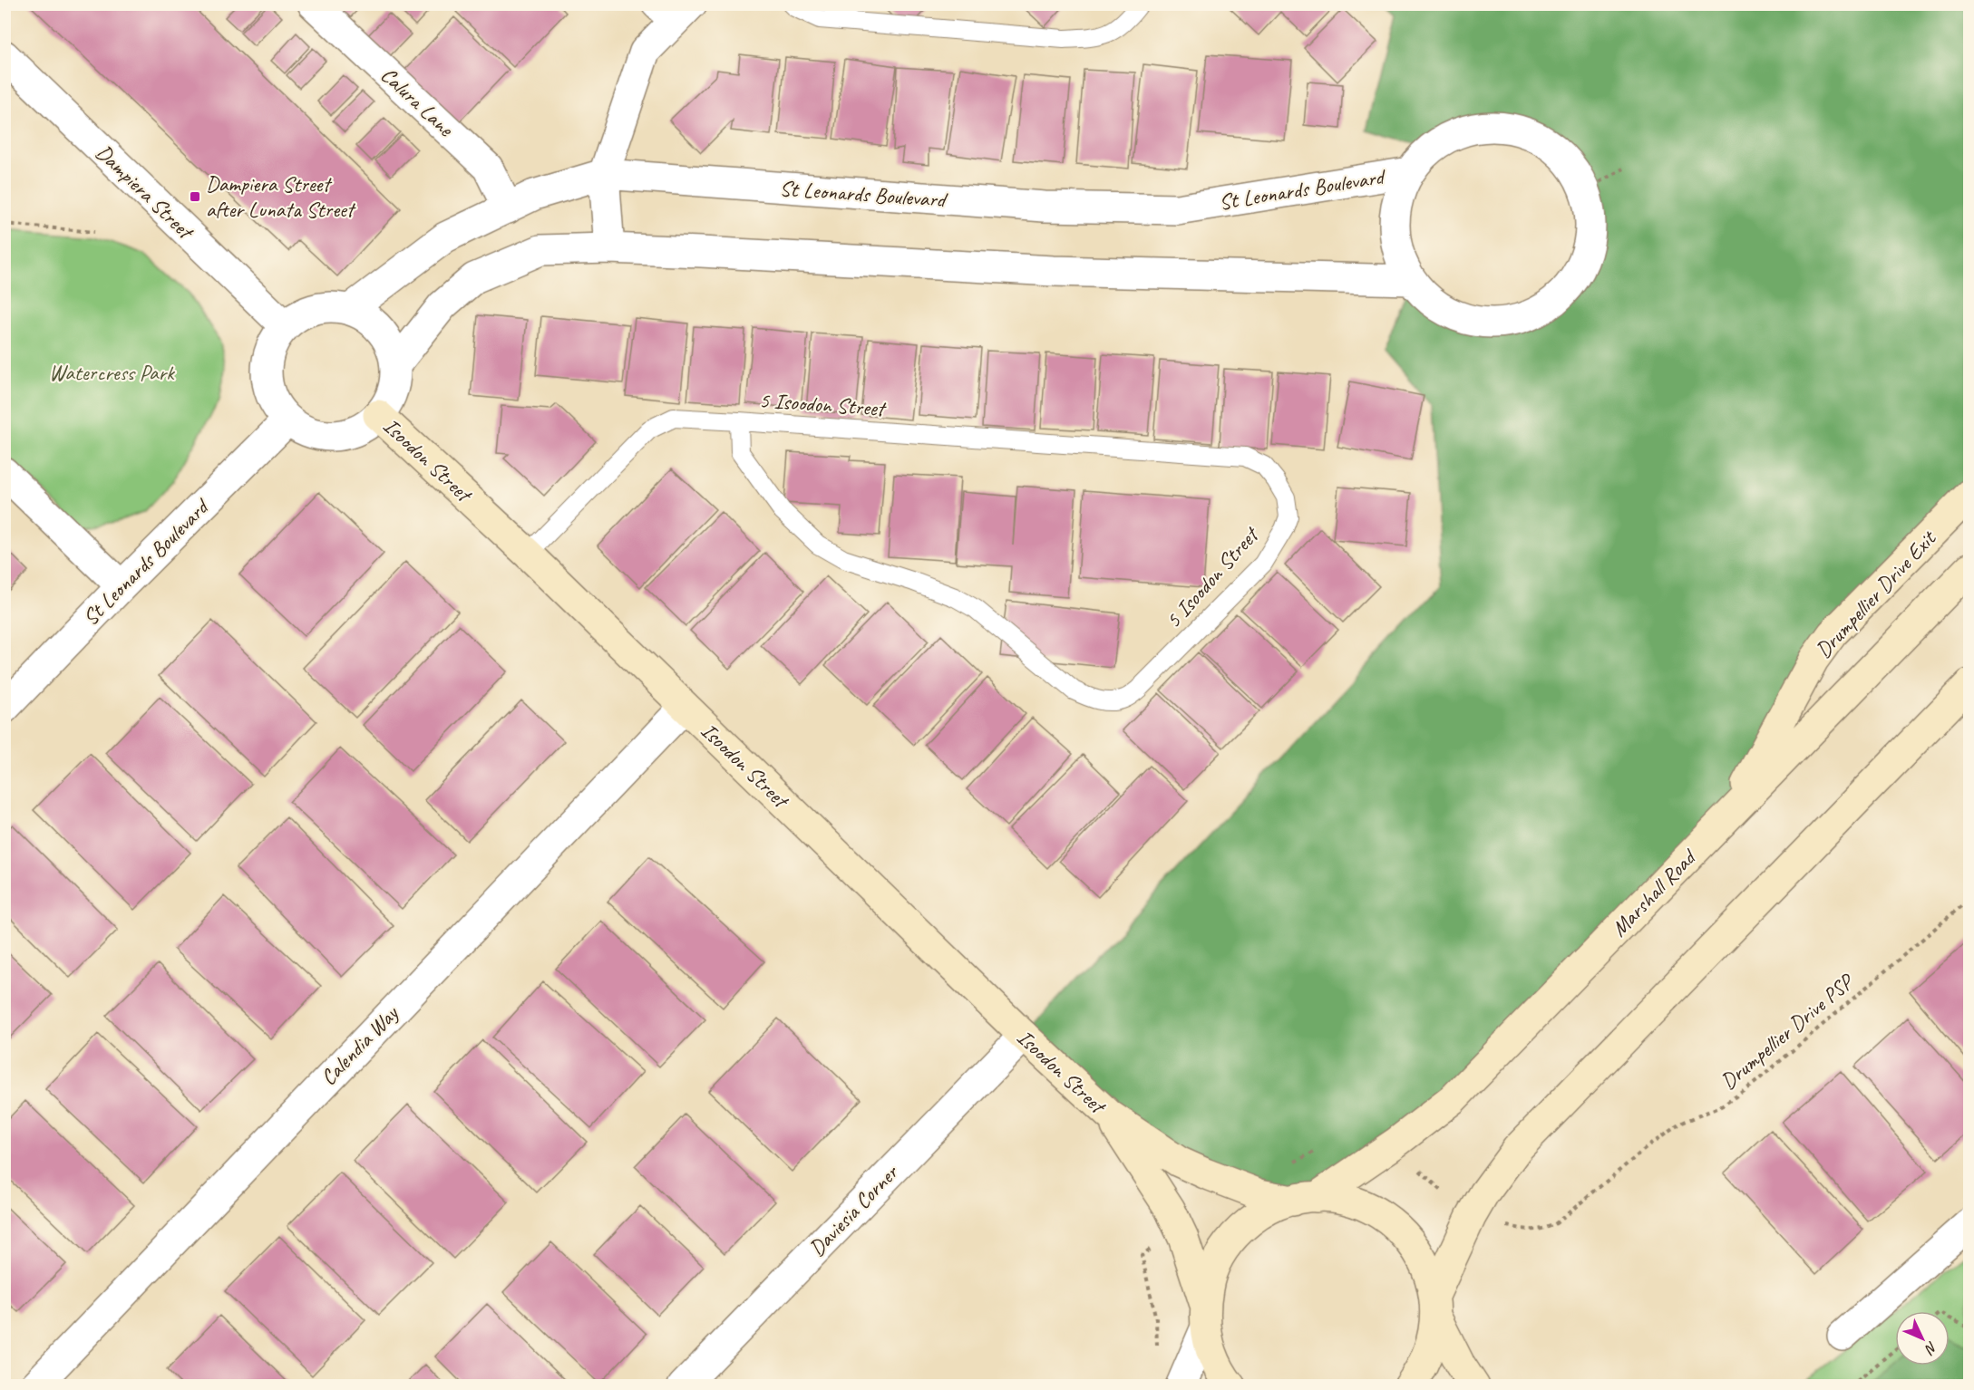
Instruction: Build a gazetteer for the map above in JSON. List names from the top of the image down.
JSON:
{
  "streets": {
    "main road": ["Isoodon Street", "Drumpellier Drive Exit", "Marshall Road"],
    "street": [
      "Calura Lane",
      "St Leonards Boulevard",
      "Dampiera Street",
      "Calendia Way",
      "Daviesia Corner"
    ],
    "lane": ["5 Isoodon Street"],
    "path": ["Drumpellier Drive PSP"]
  },
  "crossings": [
    ["Calura Lane", "St Leonards Boulevard"],
    ["St Leonards Boulevard", "Dampiera Street"],
    ["St Leonards Boulevard", "Isoodon Street"],
    ["Dampiera Street", "Isoodon Street"],
    ["5 Isoodon Street", "Isoodon Street"],
    ["Isoodon Street", "Marshall Road"],
    ["Isoodon Street", "Calendia Way"],
    ["Isoodon Street", "Daviesia Corner"],
    ["Drumpellier Drive Exit", "Marshall Road"]
  ],
  "parks": ["Watercress Park"],
  "places": {
    "transit": ["Dampiera Street after Lunata Street"]
  },
  "north": "bottom right"
}
